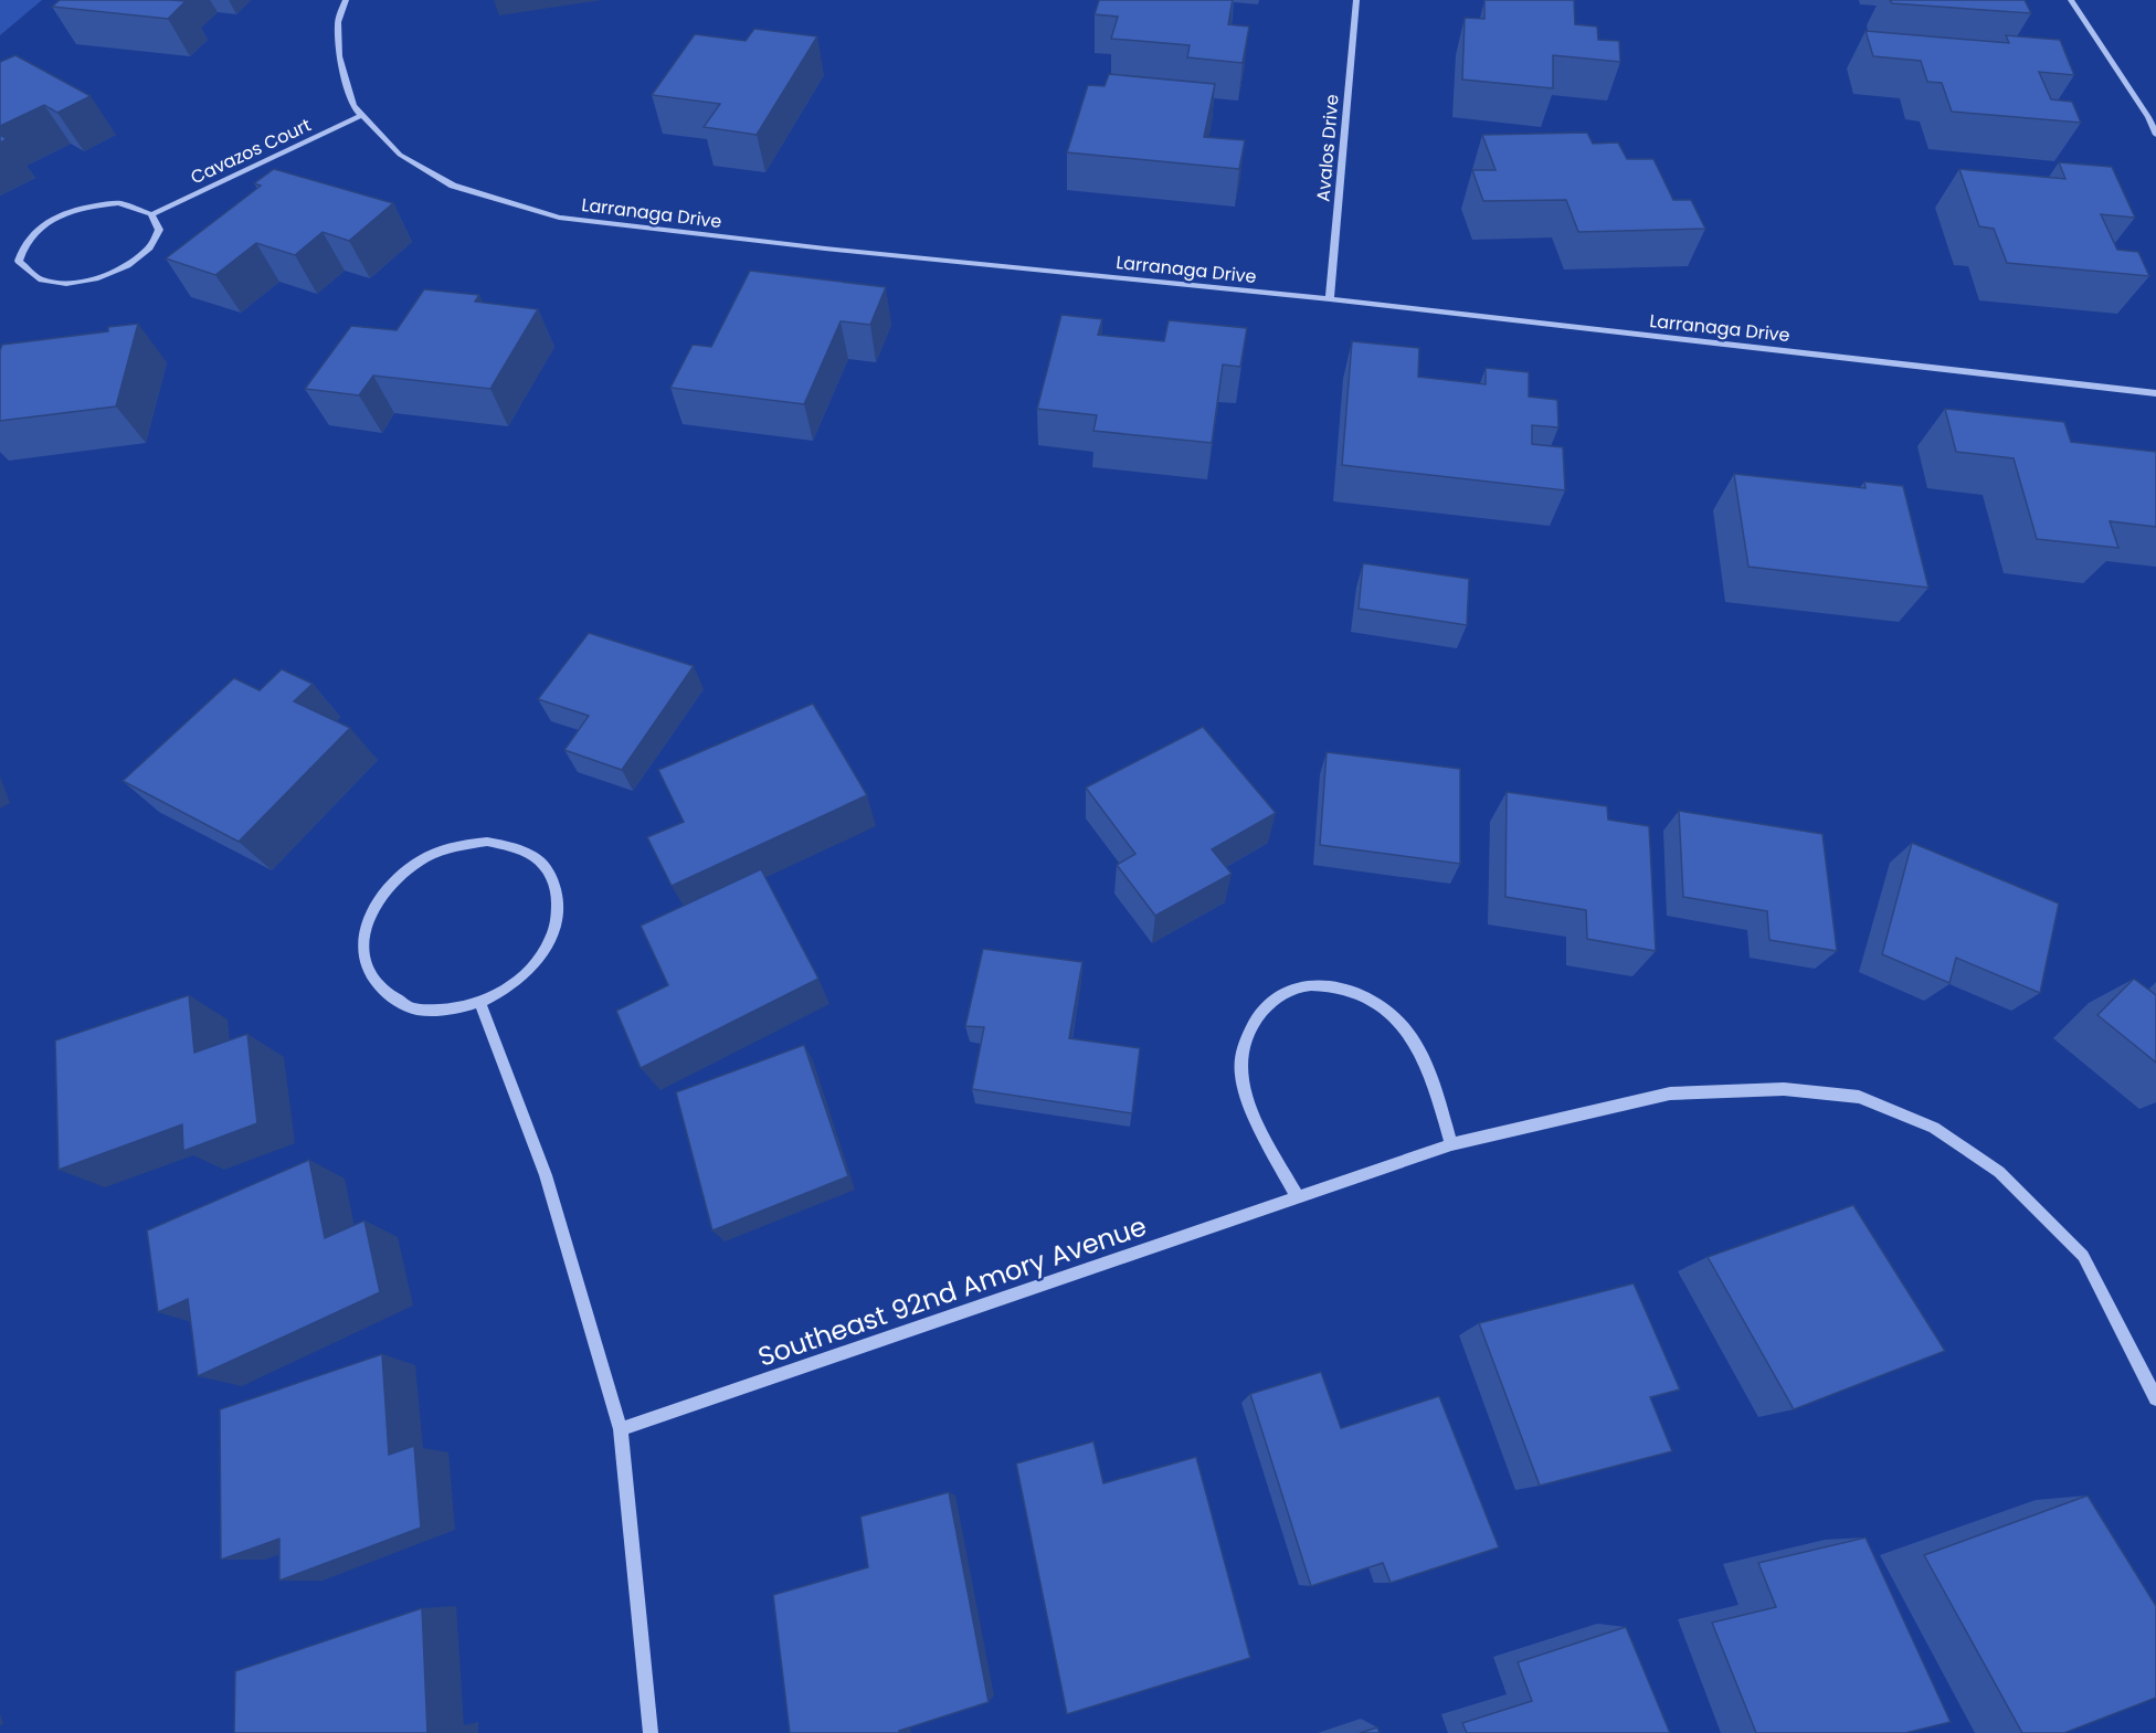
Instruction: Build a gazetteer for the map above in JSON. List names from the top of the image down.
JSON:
{
  "streets": {
    "street": [
      "Avalos Drive",
      "Cavazos Court",
      "Larranaga Drive",
      "Southeast 92nd Amory Avenue"
    ]
  },
  "crossings": [
    ["Avalos Drive", "Larranaga Drive"],
    ["Cavazos Court", "Larranaga Drive"]
  ]
}
